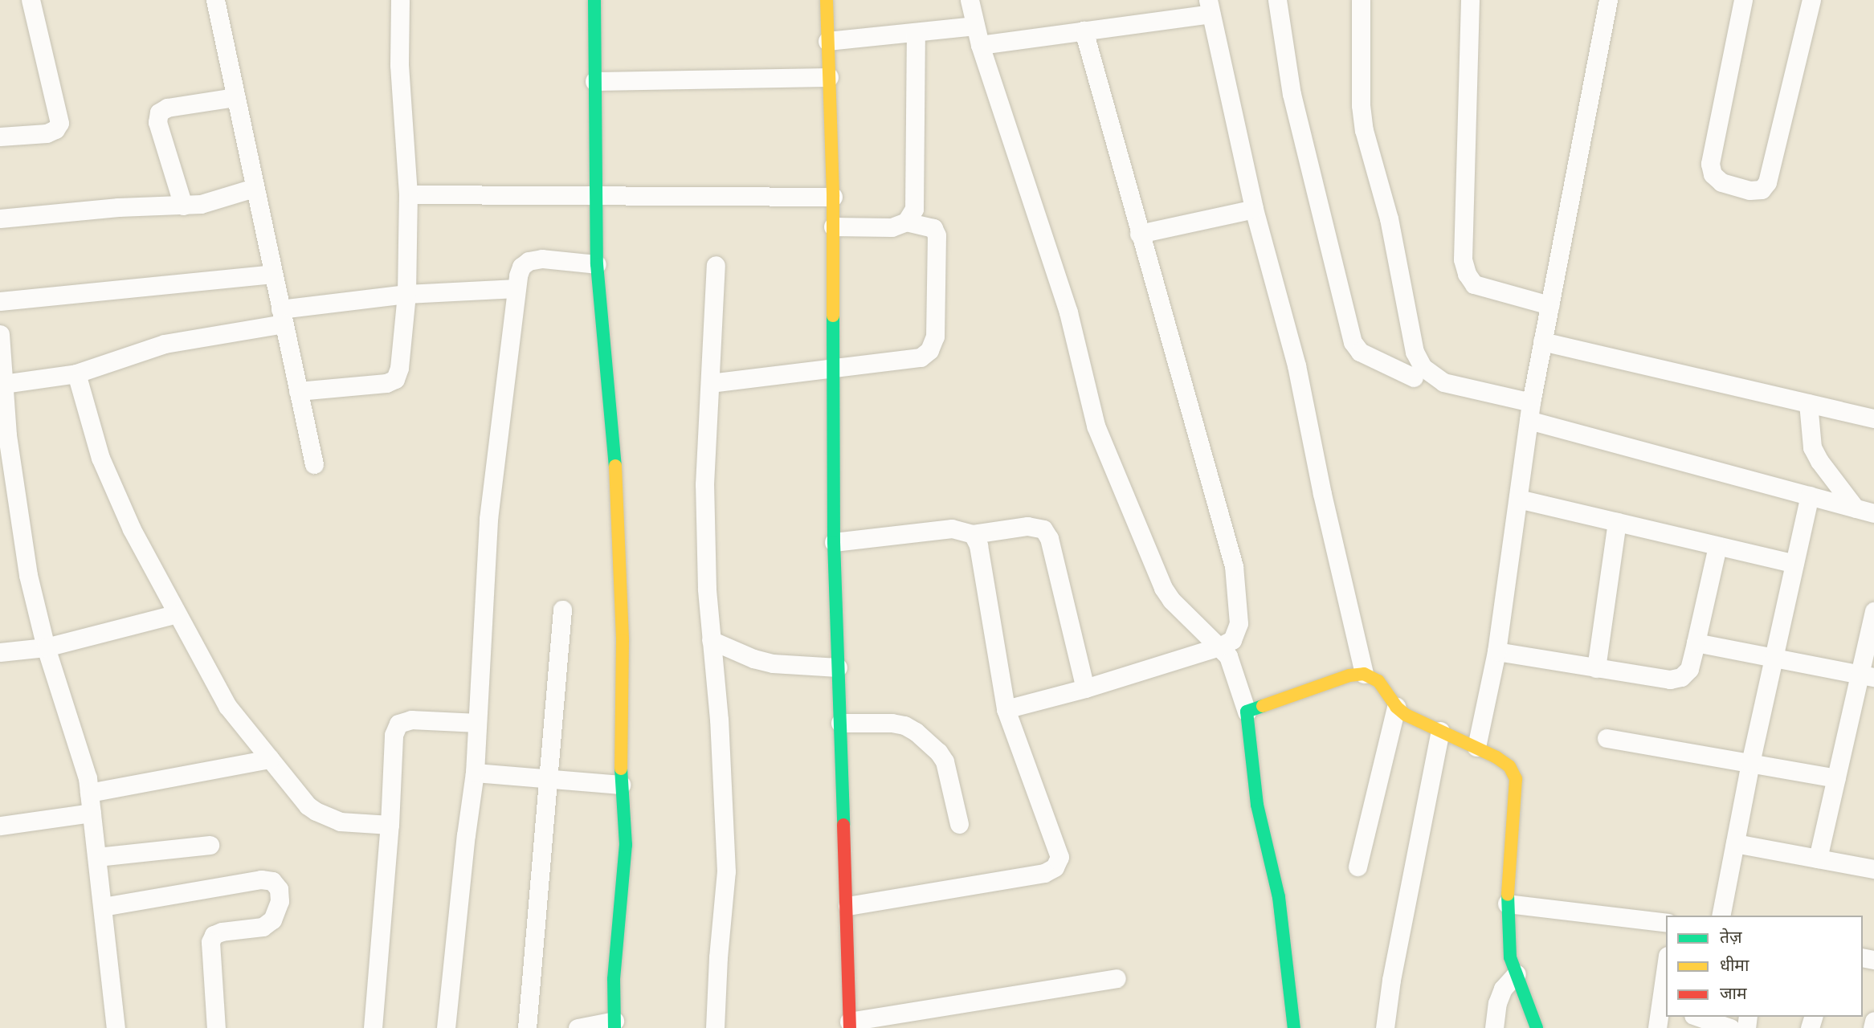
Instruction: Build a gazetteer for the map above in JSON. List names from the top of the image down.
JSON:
{
  "legend": ["तेज़", "धीमा", "जाम"]
}
